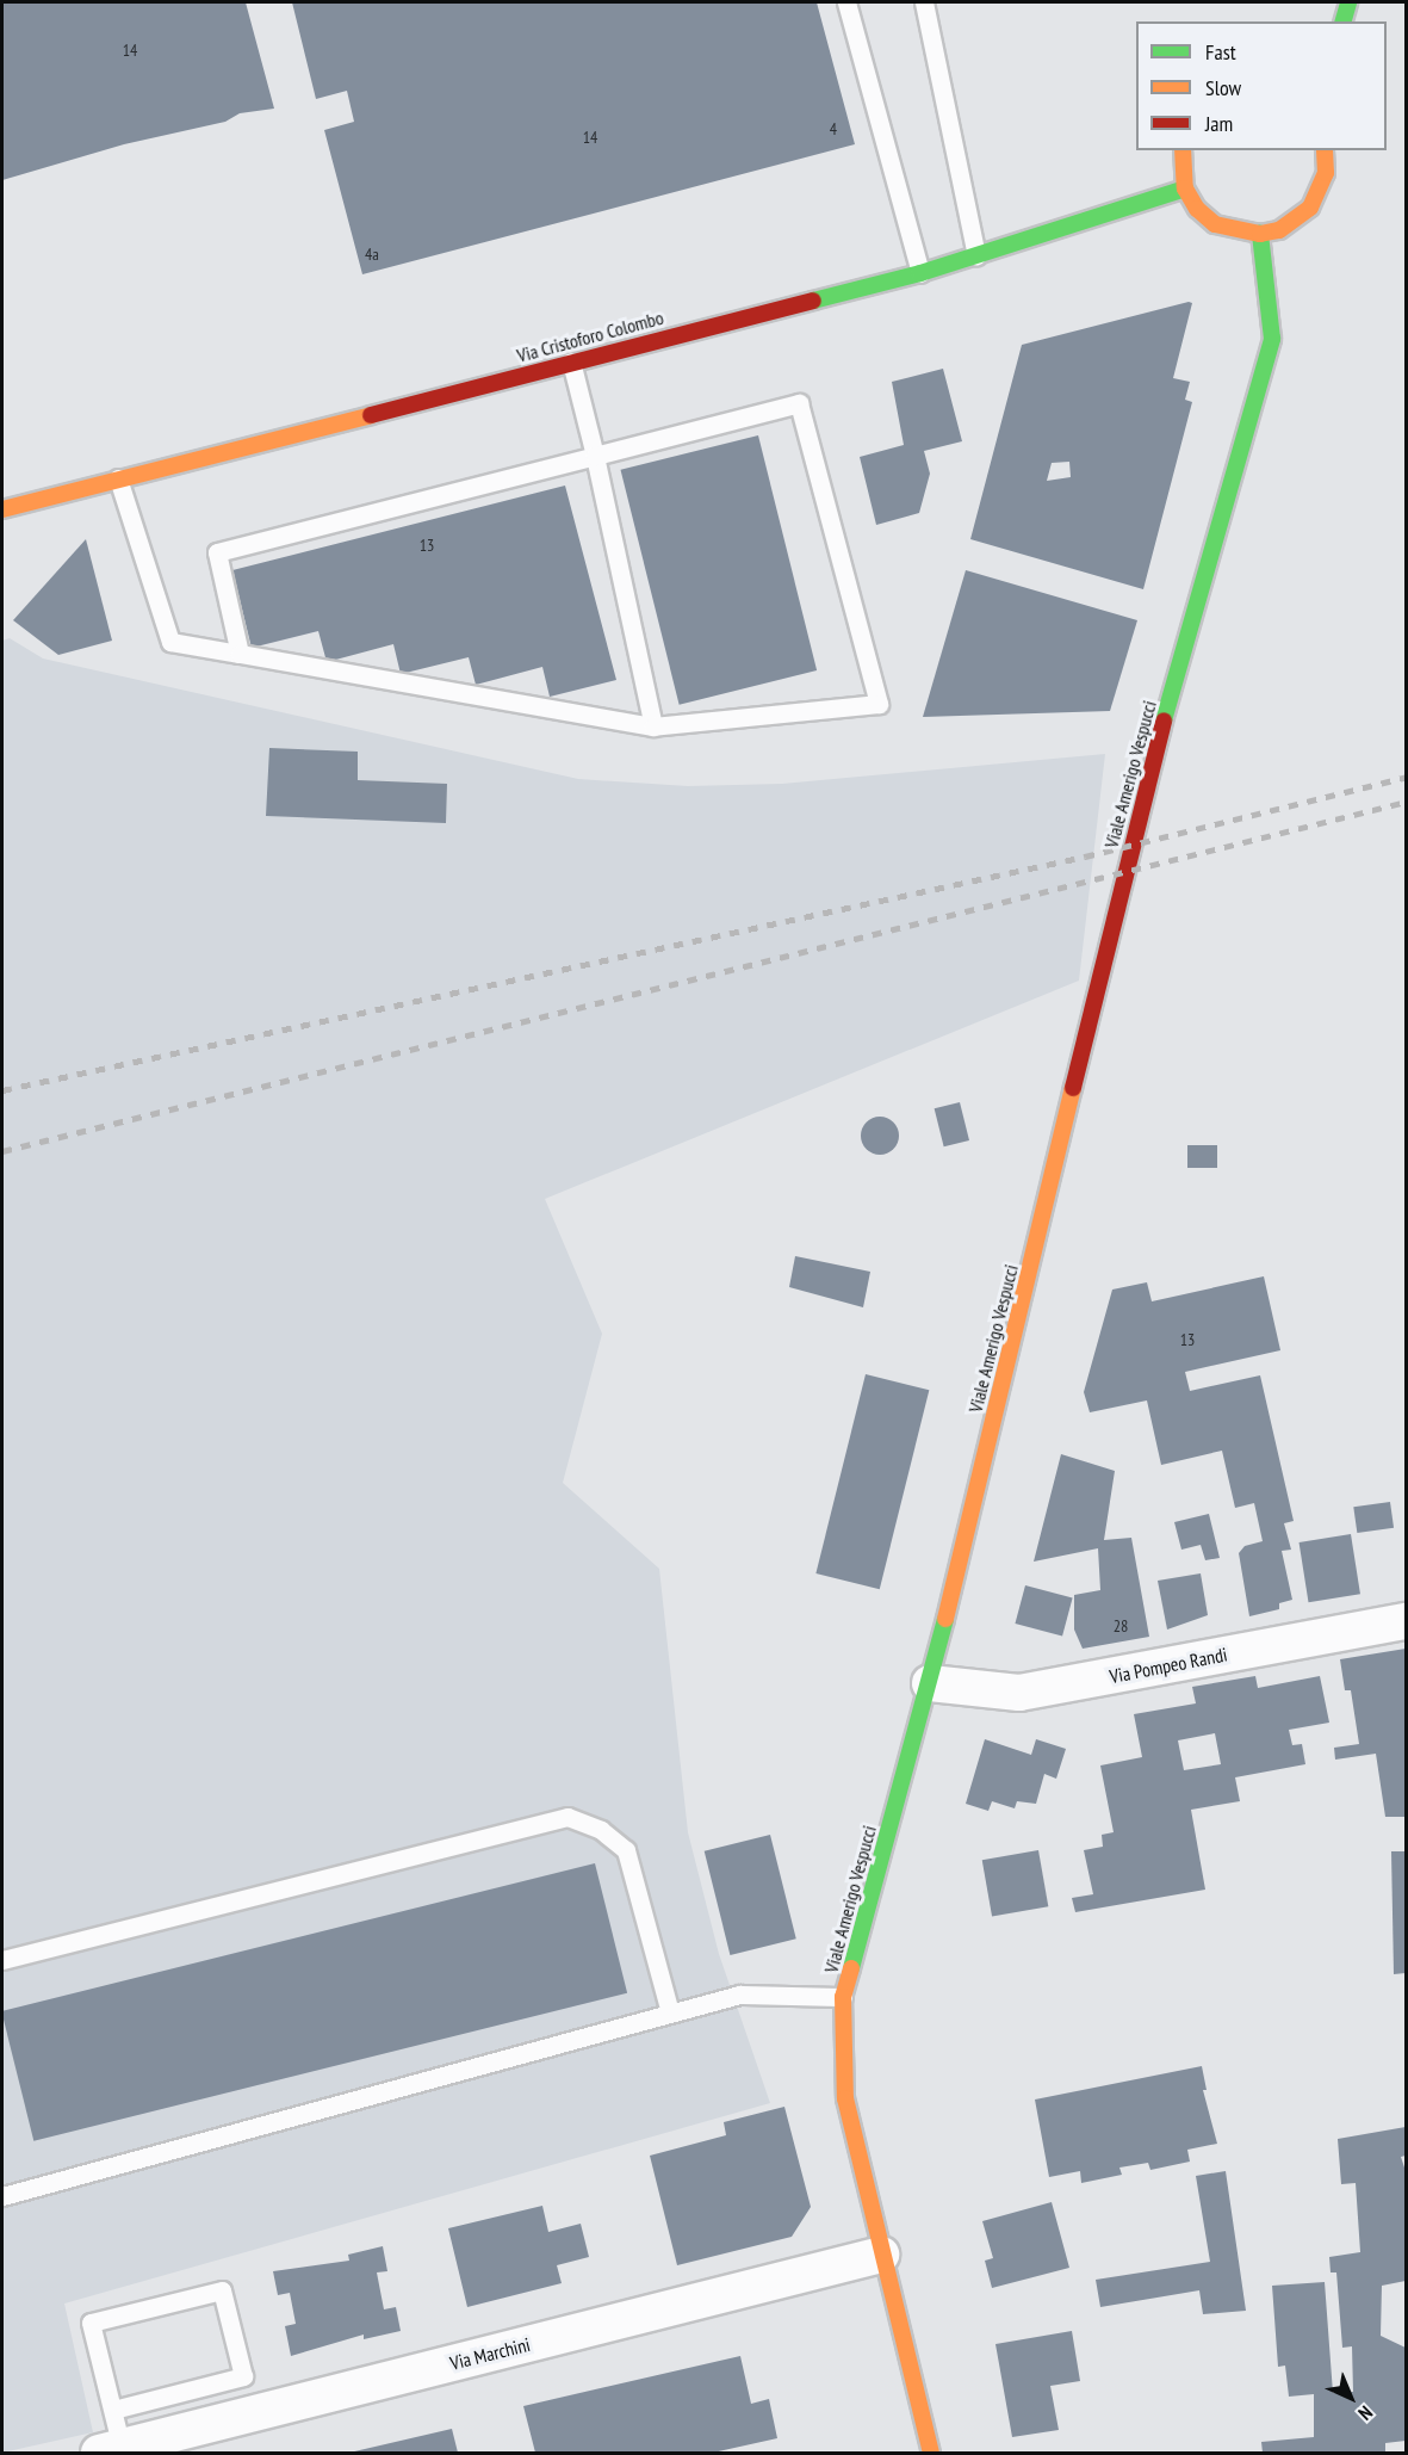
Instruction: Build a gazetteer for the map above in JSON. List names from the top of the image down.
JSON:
{
  "streets": {
    "main road": ["Via Cristoforo Colombo", "Viale Amerigo Vespucci"],
    "street": ["Via Pompeo Randi", "Via Marchini"]
  },
  "crossings": [
    ["Viale Amerigo Vespucci", "Via Pompeo Randi"],
    ["Viale Amerigo Vespucci", "Via Marchini"]
  ],
  "house_numbers": [
    "14",
    "4",
    "14",
    "4a",
    "13",
    "13",
    "28"
  ],
  "legend": ["Fast", "Slow", "Jam"],
  "north": "bottom right"
}
